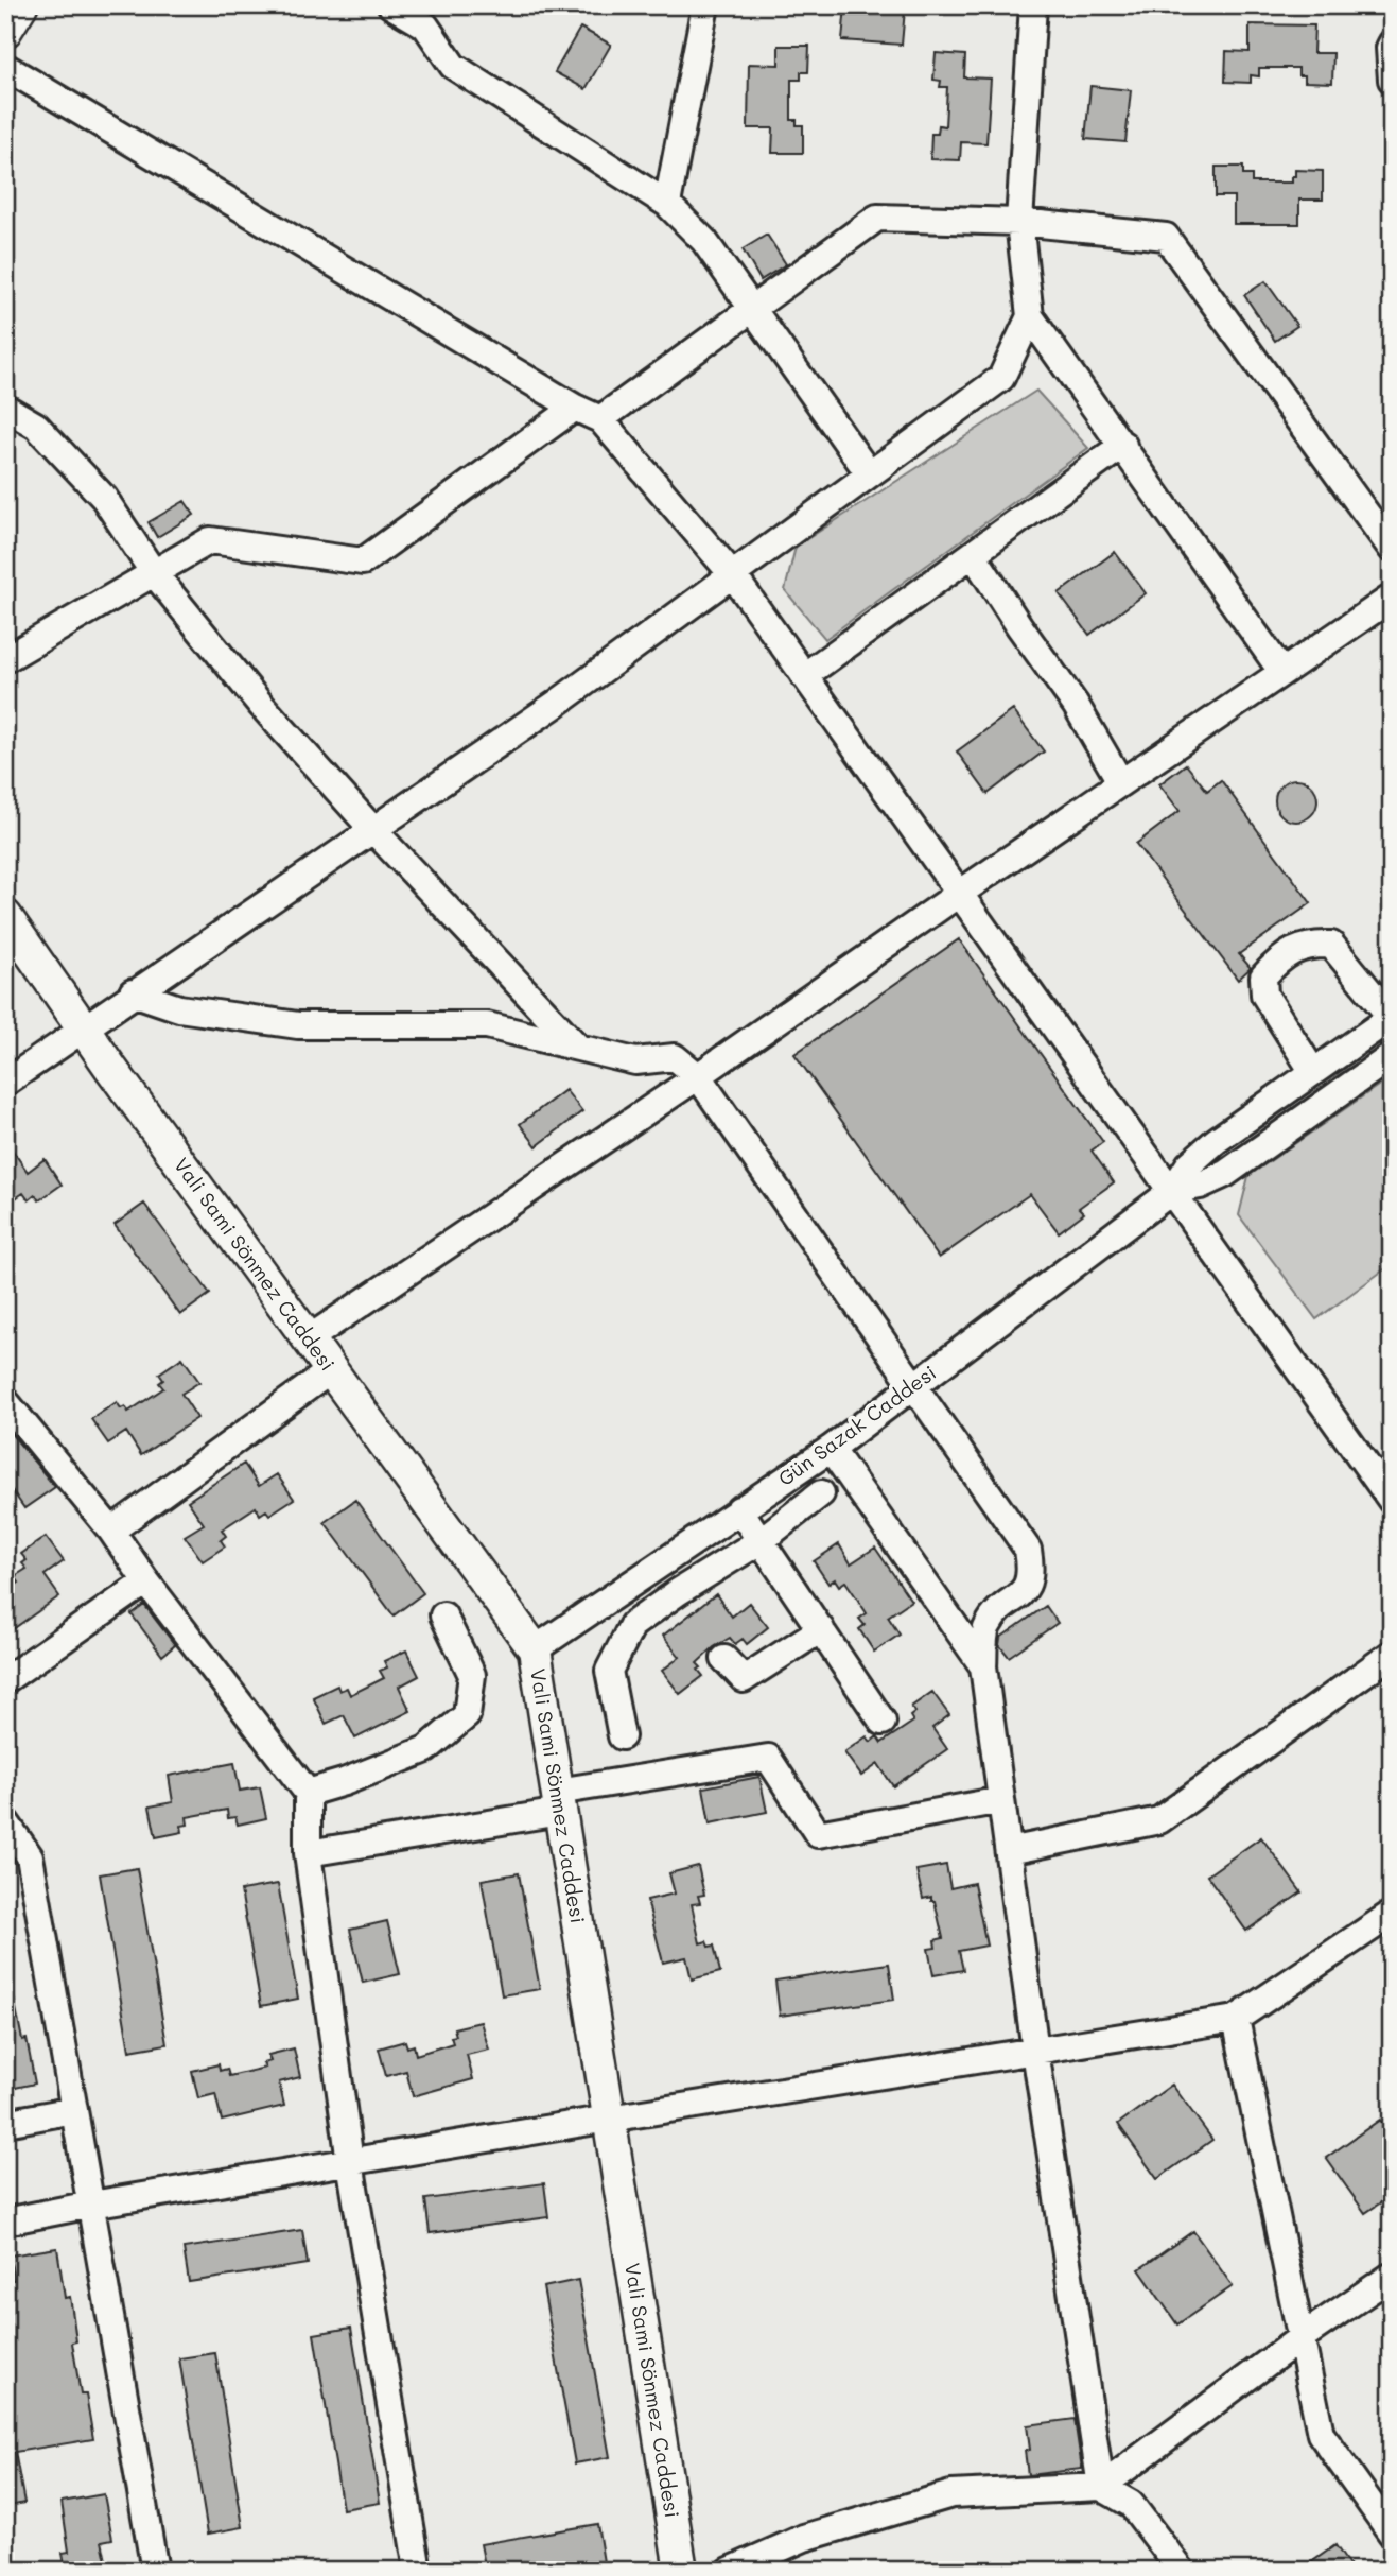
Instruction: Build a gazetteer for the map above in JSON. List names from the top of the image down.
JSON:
{
  "streets": {
    "main road": ["Vali Sami Sönmez Caddesi"],
    "street": ["Gün Sazak Caddesi"]
  },
  "crossings": [
    ["Vali Sami Sönmez Caddesi", "Gün Sazak Caddesi"]
  ]
}
